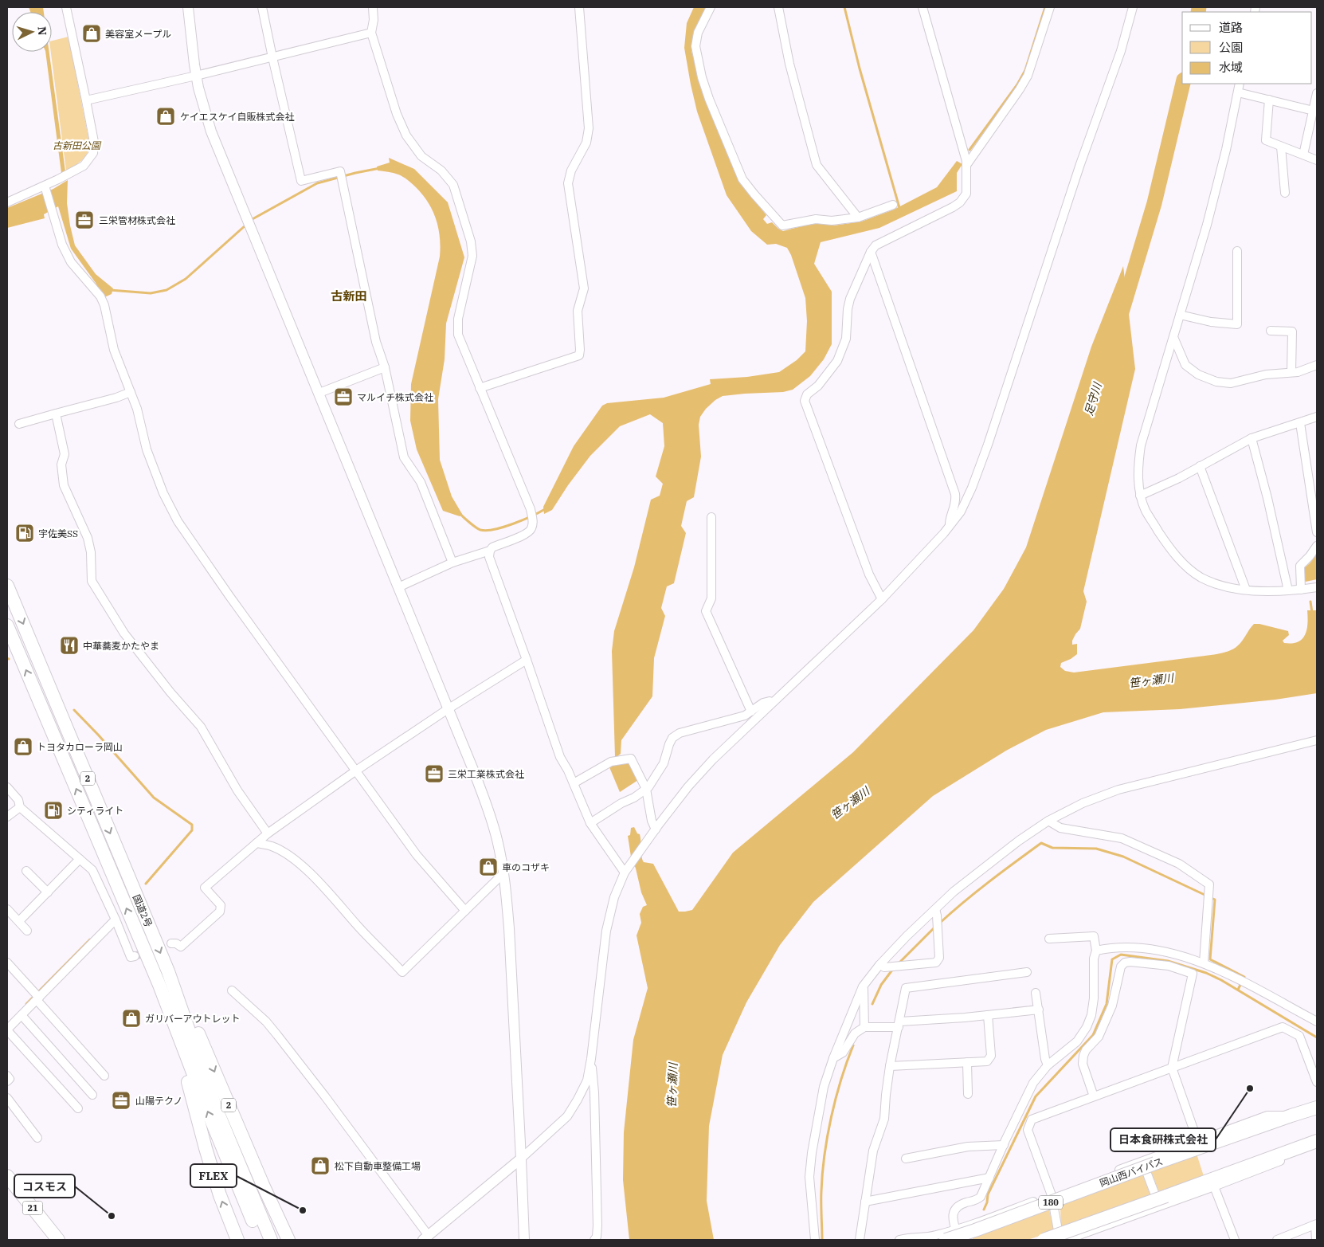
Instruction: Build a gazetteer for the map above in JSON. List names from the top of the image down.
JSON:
{
  "streets": {
    "main road": [
      "2",
      "国道2号",
      "岡山西バイパス",
      "180",
      "21"
    ]
  },
  "crossings": [
    ["2", "国道2号"]
  ],
  "districts": ["古新田"],
  "water": ["足守川", "笹ヶ瀬川"],
  "parks": ["古新田公園"],
  "places": {
    "shop": [
      "美容室メープル",
      "ケイエスケイ自販株式会社",
      "トヨタカローラ岡山",
      "車のコザキ",
      "ガリバーアウトレット",
      "松下自動車整備工場"
    ],
    "office": [
      "三栄管材株式会社",
      "マルイチ株式会社",
      "三栄工業株式会社",
      "山陽テクノ"
    ],
    "fuel station": ["宇佐美SS", "シティライト"],
    "restaurant": ["中華蕎麦かたやま"],
    "other": ["日本食研株式会社", "FLEX", "コスモス"]
  },
  "legend": ["道路", "公園", "水域"],
  "north": "right"
}
